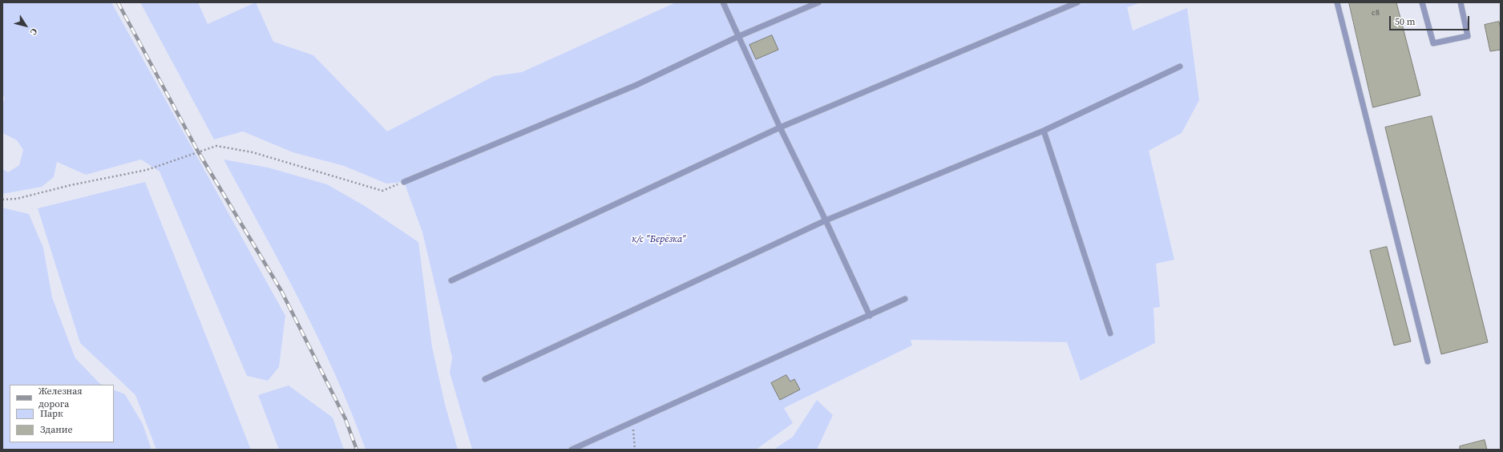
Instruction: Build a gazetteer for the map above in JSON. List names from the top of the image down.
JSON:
{
  "parks": ["к/с \"Берёзка\""],
  "house_numbers": ["с8"],
  "legend": ["Железная дорога", "Парк", "Здание"],
  "scale_bar": "50 m",
  "north": "bottom right"
}
